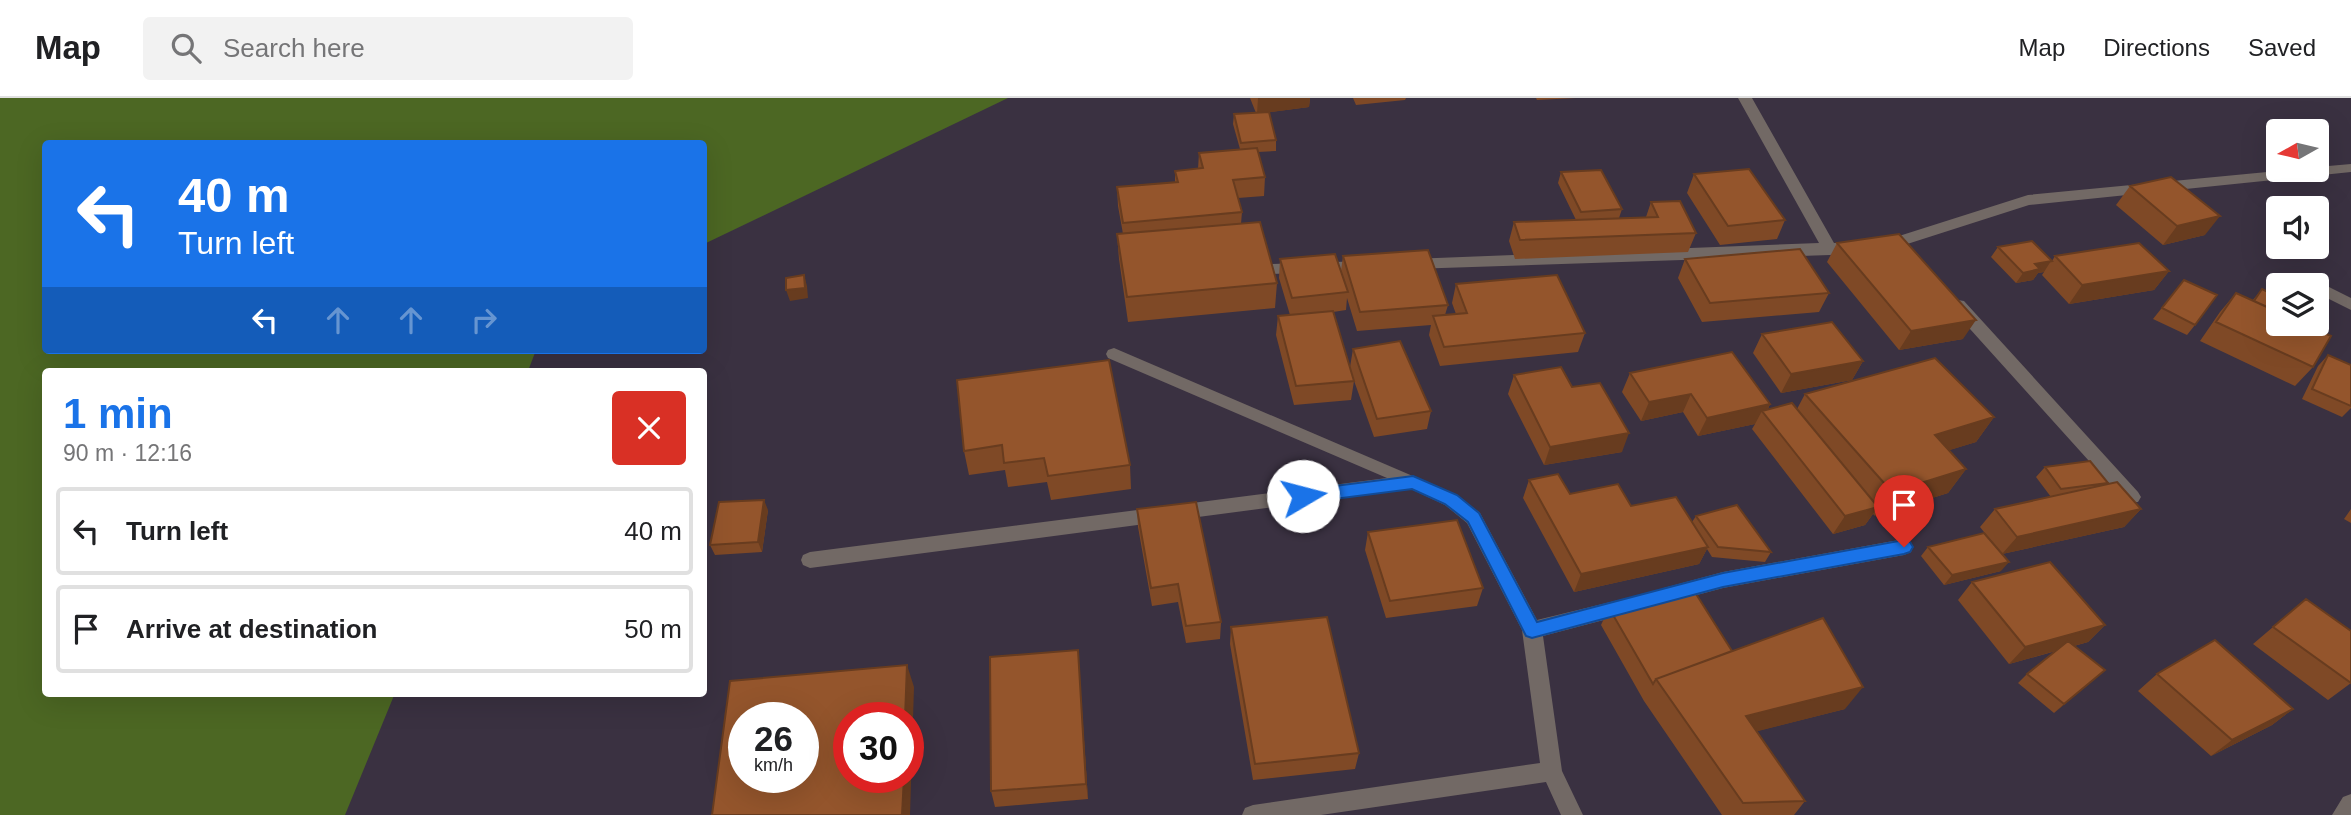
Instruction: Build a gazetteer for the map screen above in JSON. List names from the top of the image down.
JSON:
{
  "north": "left",
  "page": {
    "header": "Map",
    "search": "Search here",
    "nav": ["Map", "Directions", "Saved"],
    "turn": ["40 m", "Turn left"],
    "heading": ["1 min", "90 m · 12:16"],
    "list": [
      {
        "name": "Turn left",
        "value": "40 m"
      },
      {
        "name": "Arrive at destination",
        "value": "50 m"
      }
    ],
    "speed": "26 km/h",
    "limit": "30"
  }
}
